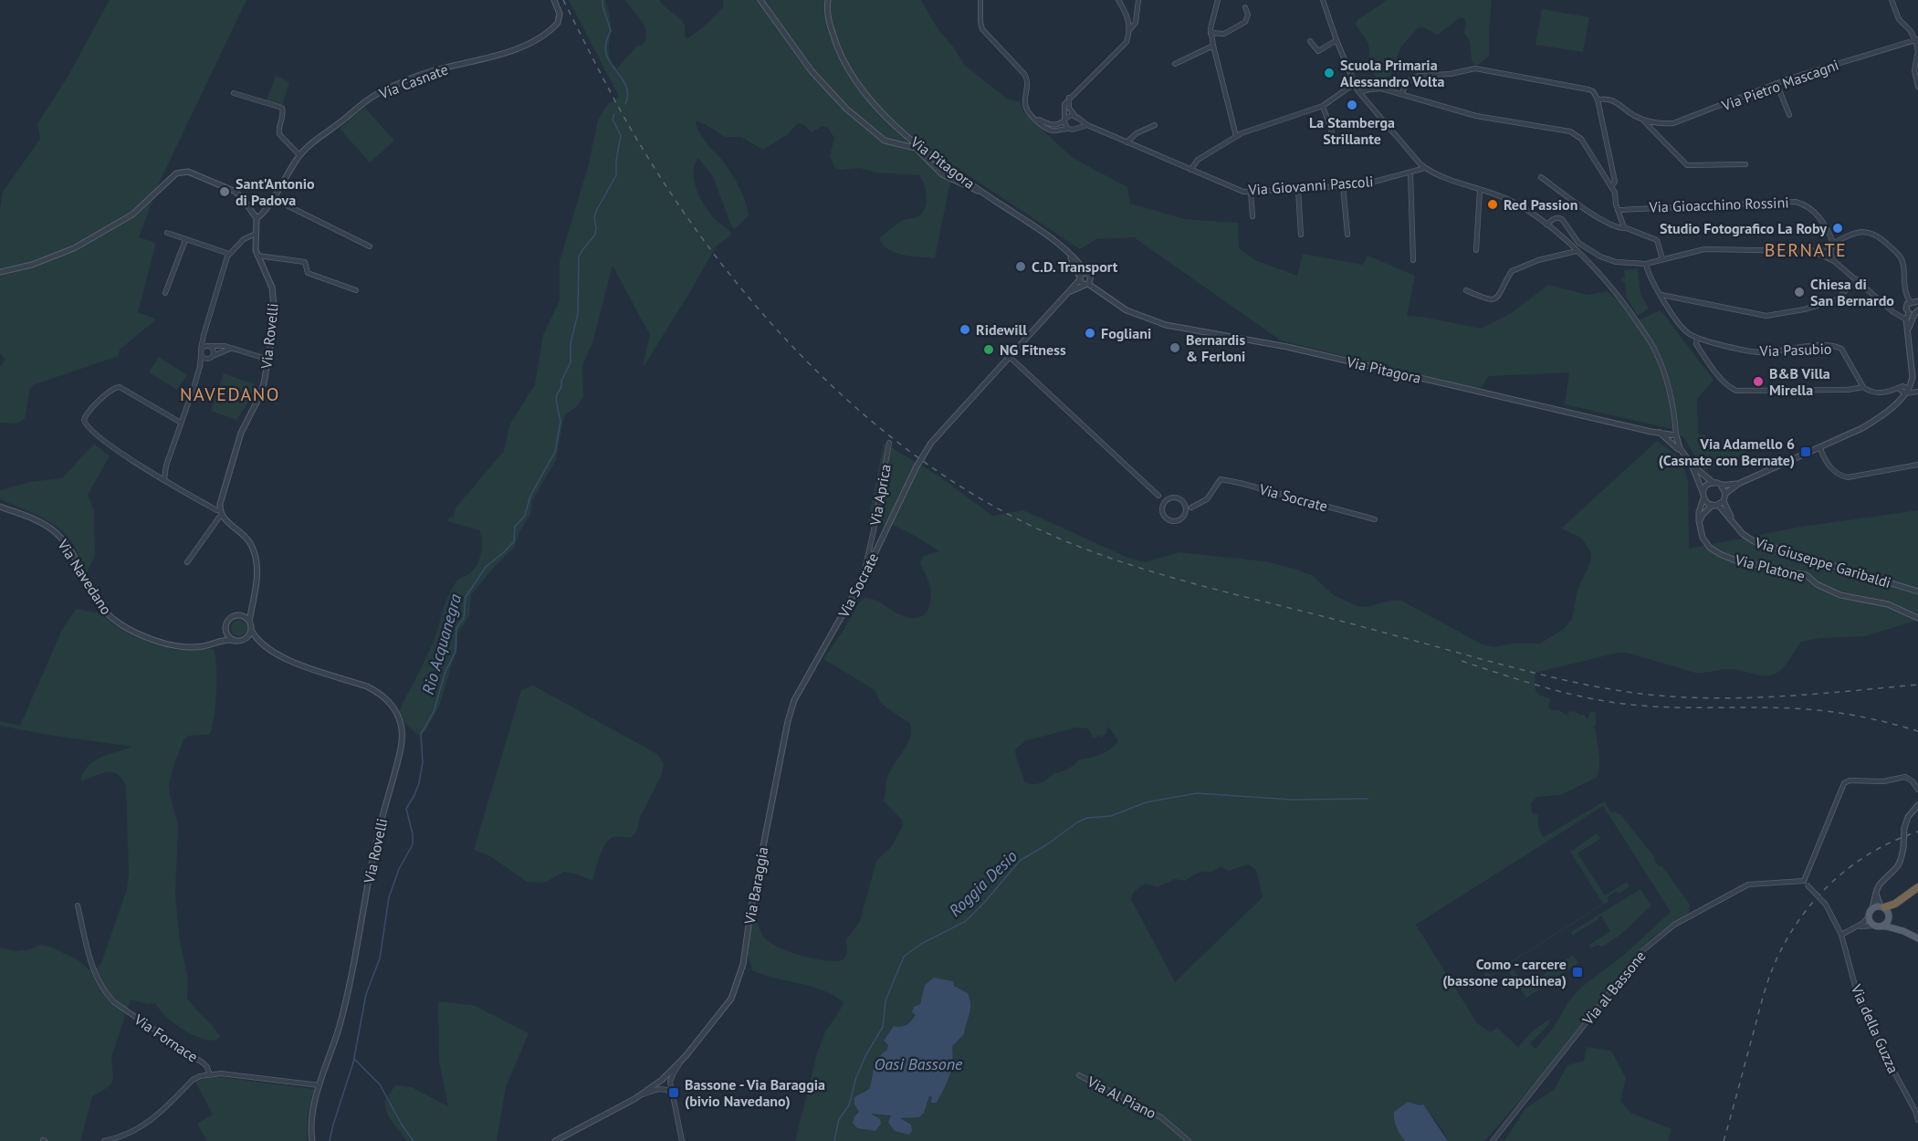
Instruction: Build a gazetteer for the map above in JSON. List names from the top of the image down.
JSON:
{
  "streets": {
    "street": [
      "Via Casnate",
      "Via Pietro Mascagni",
      "Via Pitagora",
      "Via Giovanni Pascoli",
      "Via Gioacchino Rossini",
      "Via Rovelli",
      "Via Pasubio",
      "Via Aprica",
      "Via Socrate",
      "Via Giuseppe Garibaldi",
      "Via Platone",
      "Via Navedano",
      "Via Baraggia",
      "Via al Bassone",
      "Via della Guzza",
      "Via Fornace",
      "Via Al Piano"
    ]
  },
  "crossings": [
    ["Via Casnate", "Via Rovelli"],
    ["Via Rovelli", "Via Navedano"],
    ["Via Rovelli", "Via Fornace"],
    ["Via Aprica", "Via Socrate"],
    ["Via Socrate", "Via Baraggia"],
    ["Via al Bassone", "Via della Guzza"]
  ],
  "districts": ["BERNATE", "NAVEDANO"],
  "water": ["Rio Acquanegra", "Roggia Desio", "Oasi Bassone"],
  "places": {
    "other": [
      "Scuola Primaria Alessandro Volta",
      "La Stamberga Strillante",
      "Sant'Antonio di Padova",
      "Red Passion",
      "Studio Fotografico La Roby",
      "C.D. Transport",
      "Chiesa di San Bernardo",
      "Ridewill",
      "Fogliani",
      "Bernardis & Ferloni",
      "NG Fitness",
      "B&B Villa Mirella"
    ],
    "transit": ["Via Adamello 6 (Casnate con Bernate)", "Como - carcere (bassone capolinea)", "Bassone - Via Baraggia (bivio Navedano)"]
  }
}
